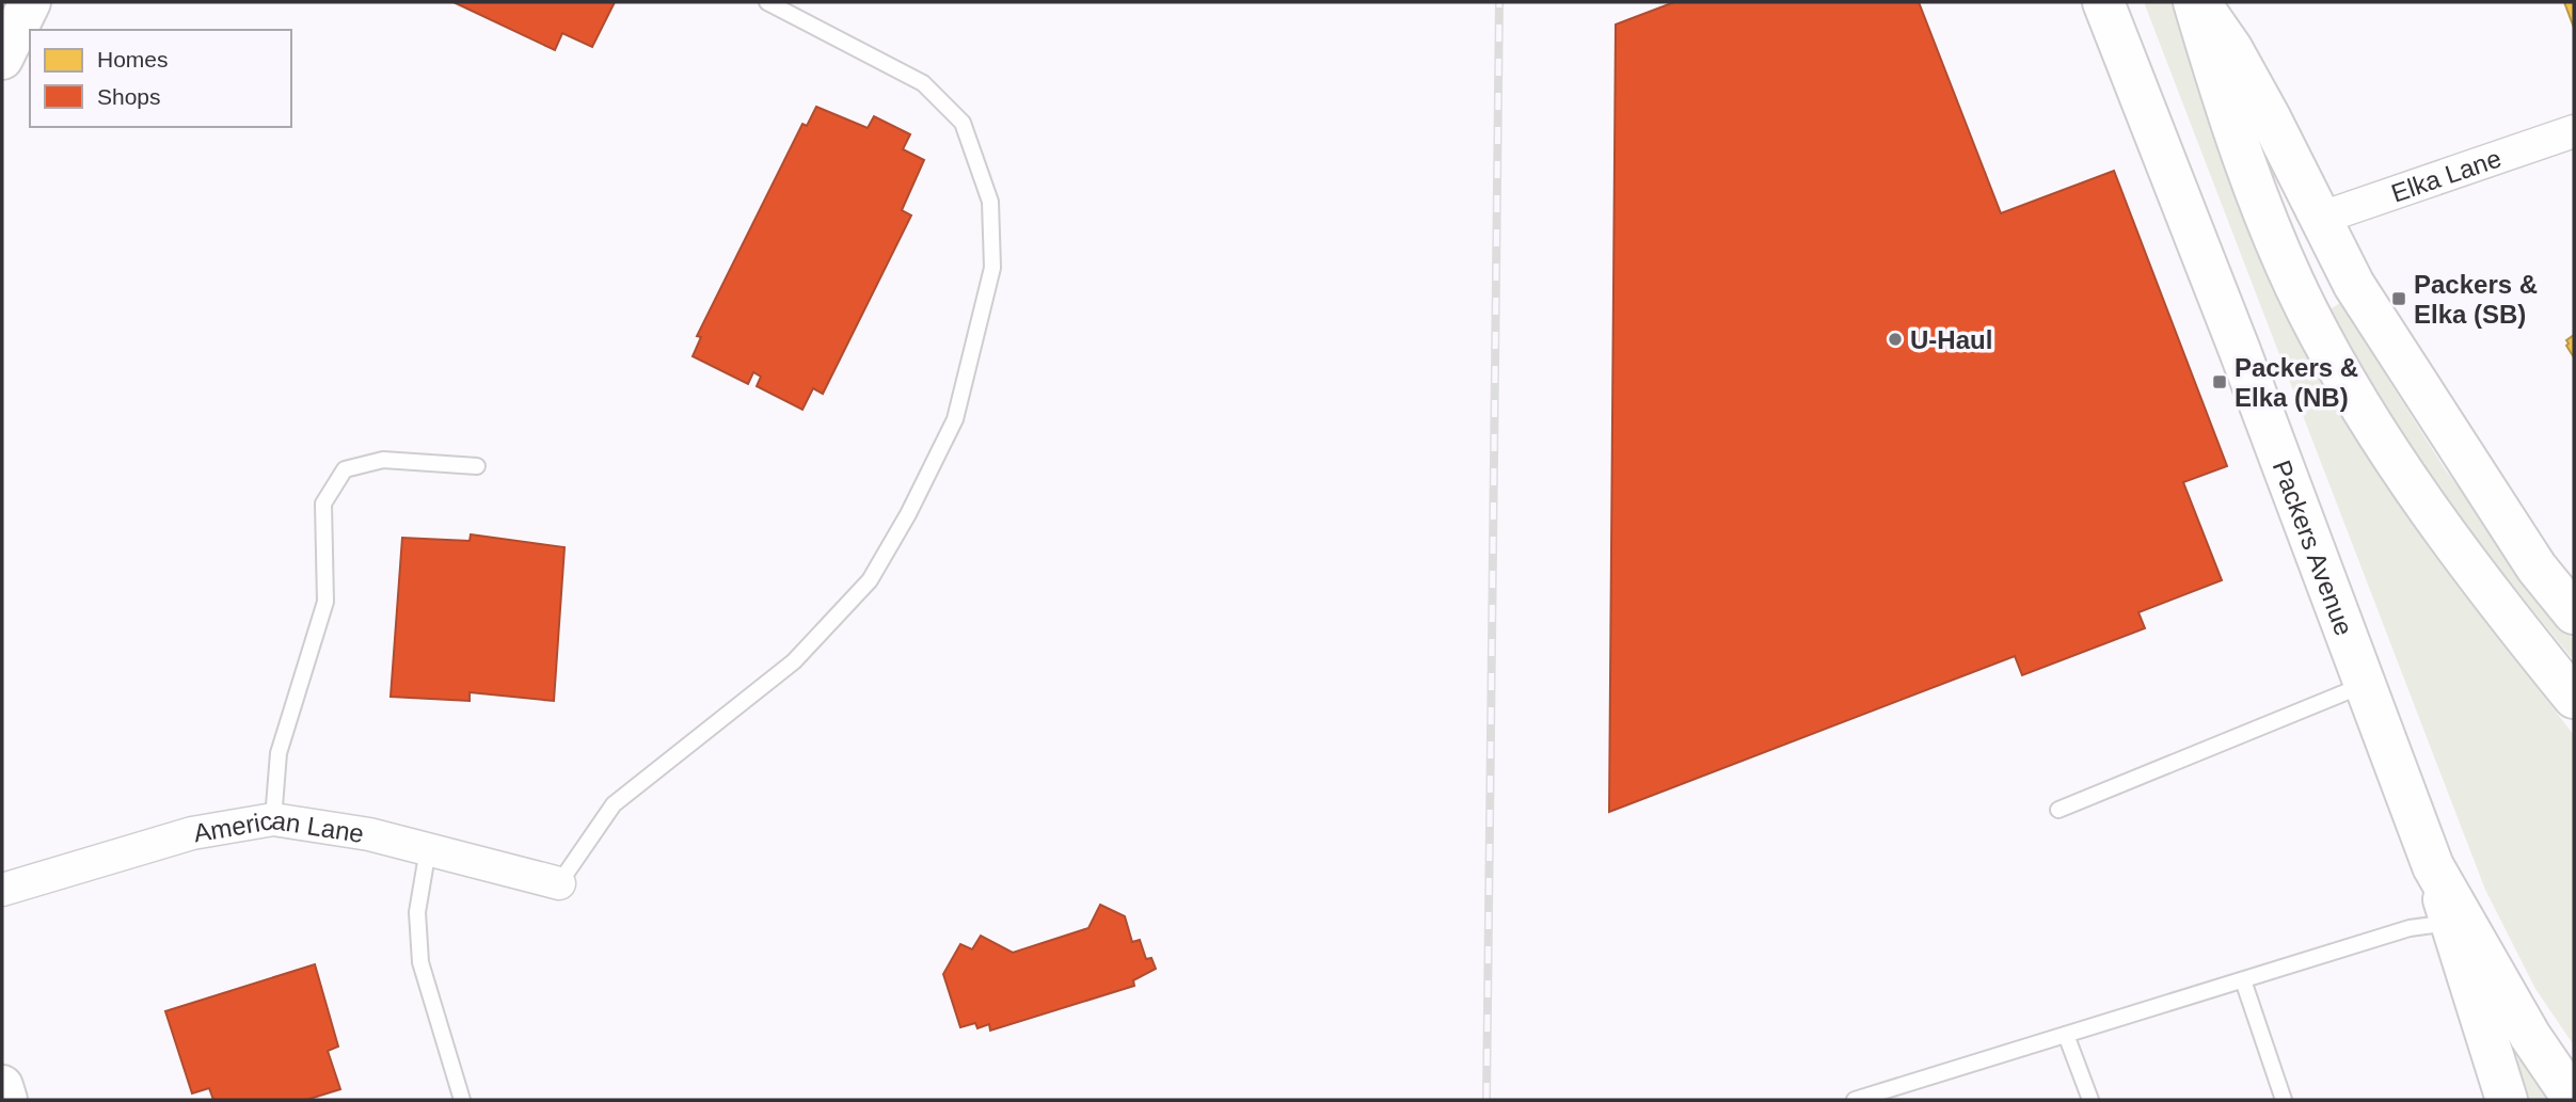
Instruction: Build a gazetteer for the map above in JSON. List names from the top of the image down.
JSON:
{
  "streets": {
    "main road": ["Packers Avenue"],
    "street": ["Elka Lane", "American Lane"]
  },
  "places": {
    "transit": ["Packers & Elka (SB)", "Packers & Elka (NB)"],
    "other": ["U-Haul"]
  },
  "legend": ["Homes", "Shops"]
}
